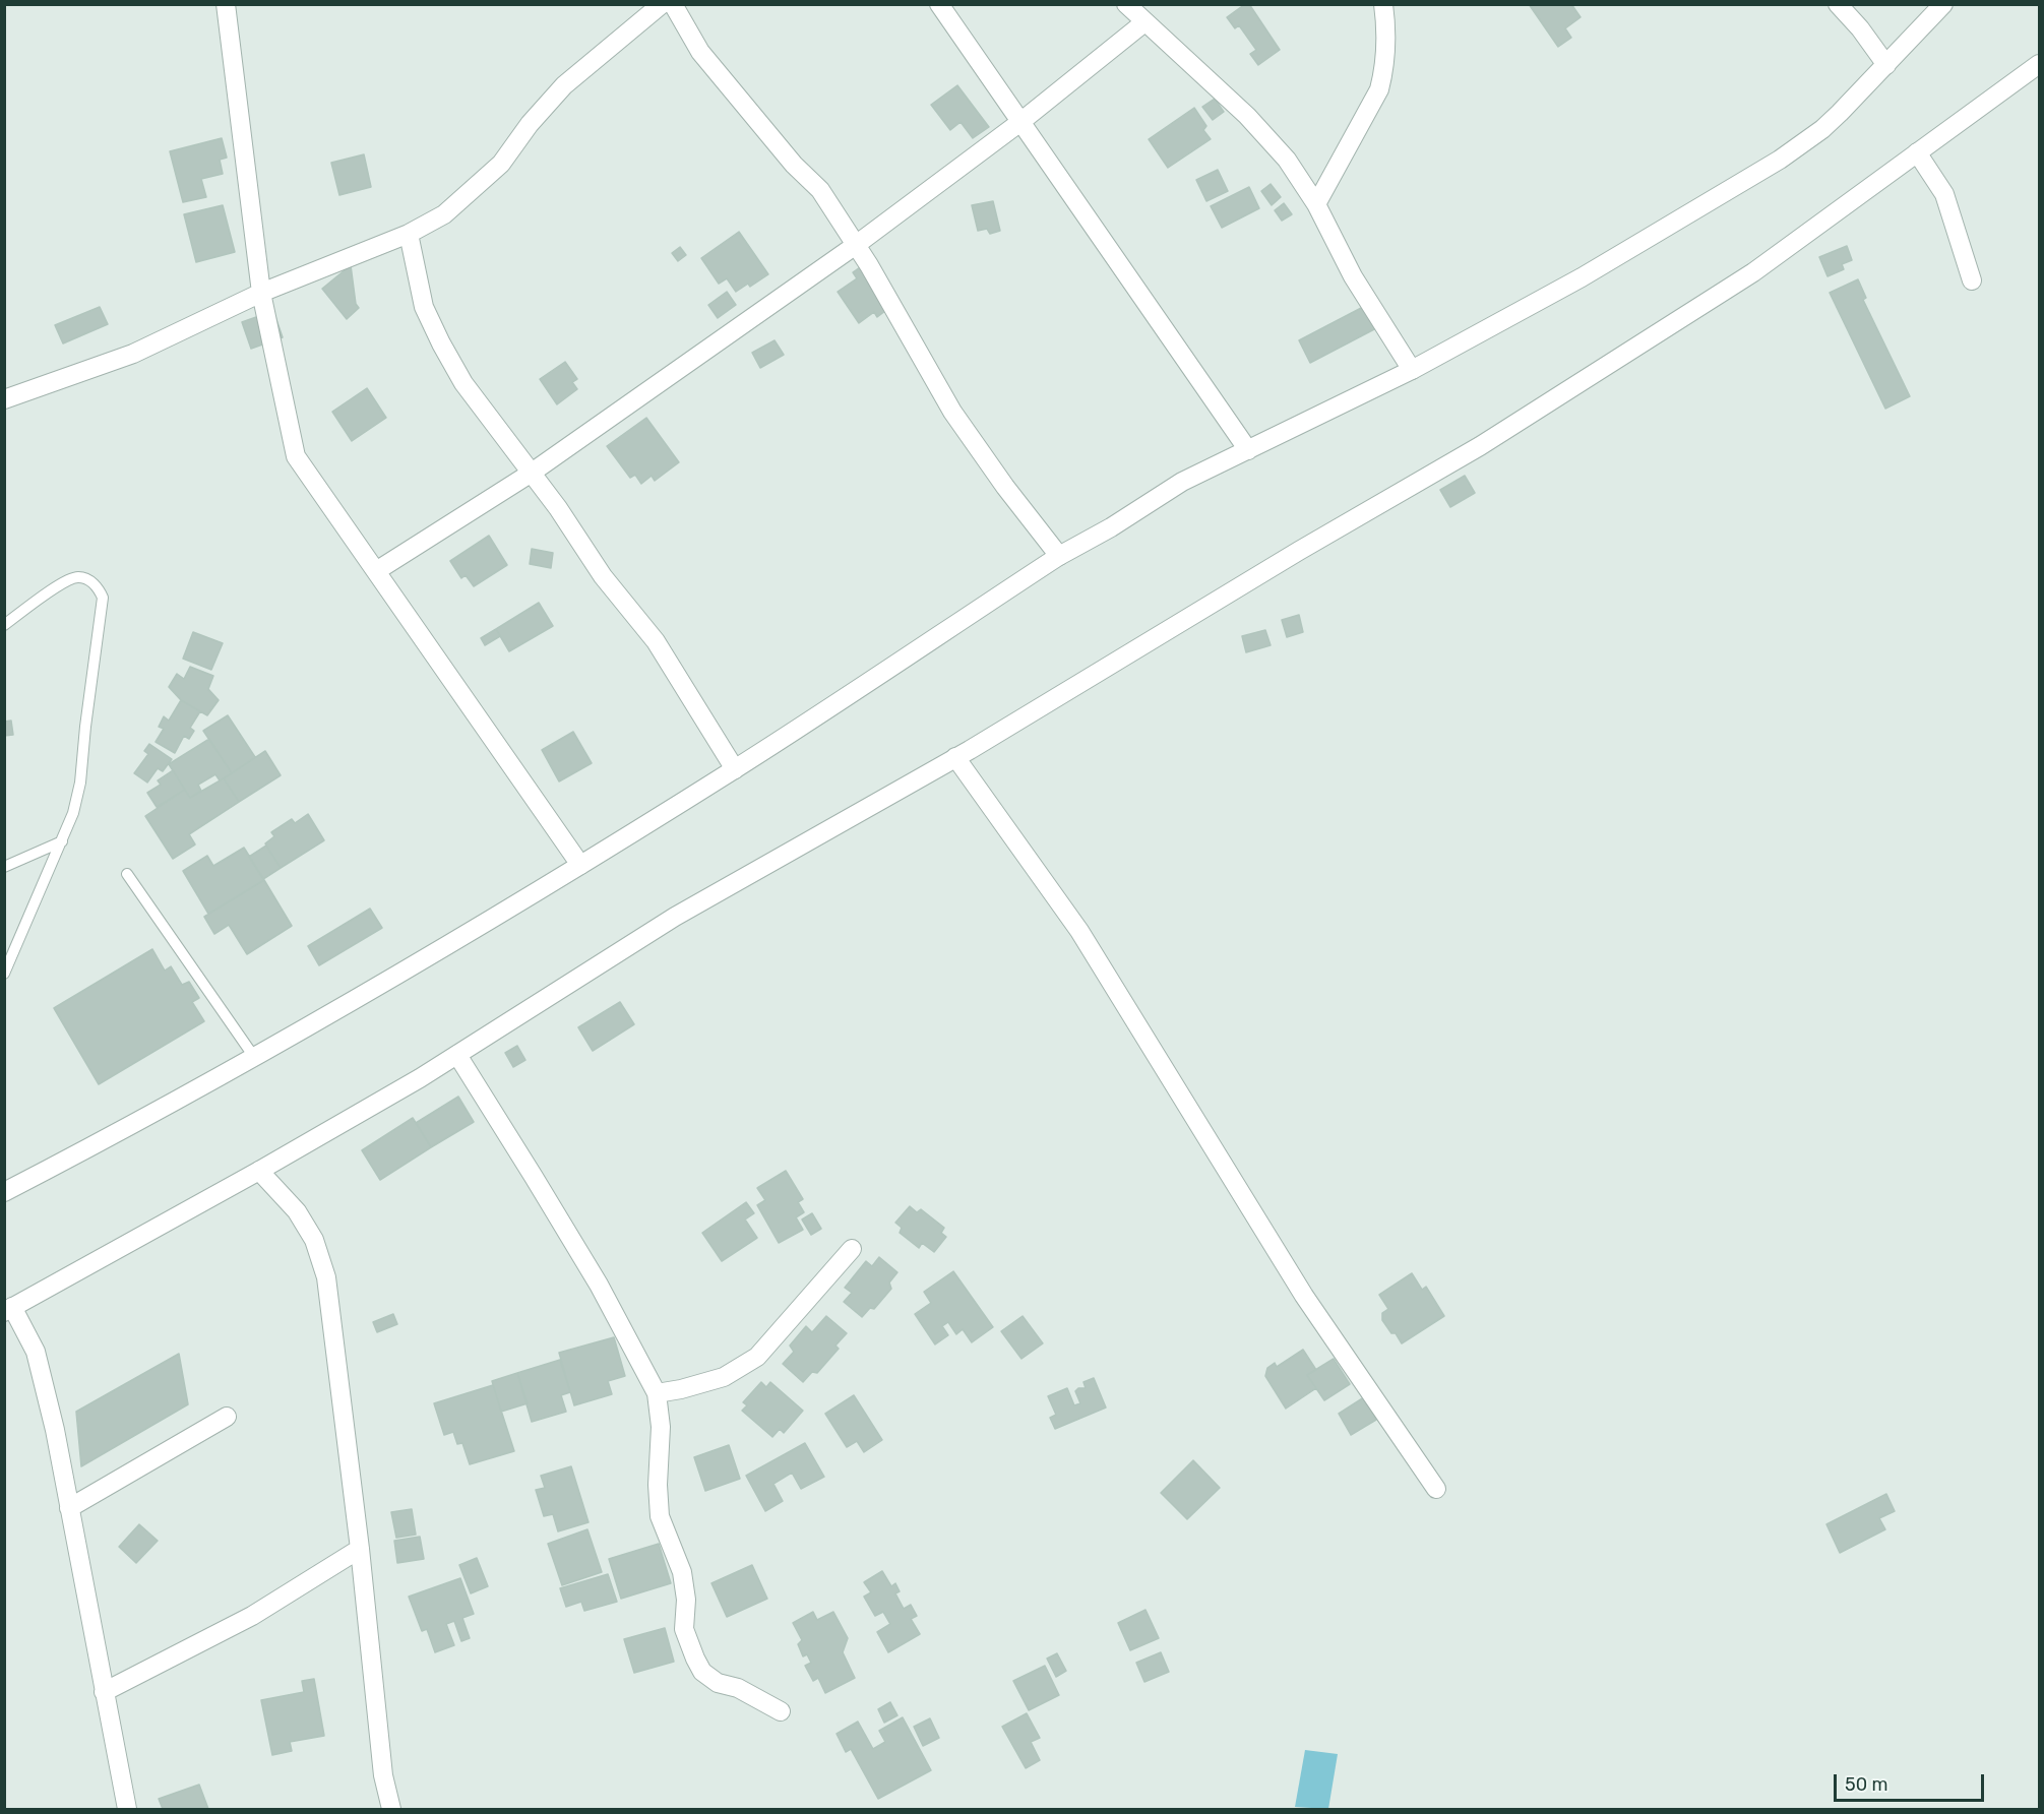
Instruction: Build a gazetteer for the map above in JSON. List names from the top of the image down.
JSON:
{
  "scale_bar": "50 m"
}
